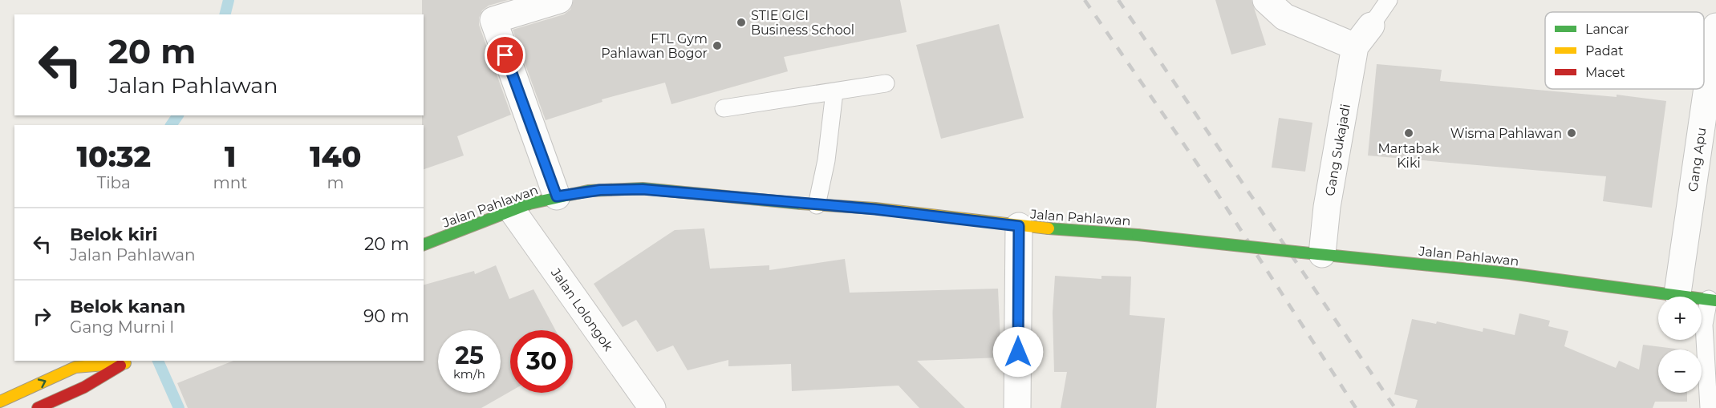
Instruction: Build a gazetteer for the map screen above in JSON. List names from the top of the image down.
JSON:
{
  "streets": {
    "main road": ["Jalan Pahlawan"],
    "street": ["Gang Sukajadi", "Gang Apu", "Jalan Lolongok"]
  },
  "crossings": [
    ["Gang Sukajadi", "Jalan Pahlawan"],
    ["Gang Apu", "Jalan Pahlawan"],
    ["Jalan Pahlawan", "Jalan Lolongok"]
  ],
  "places": [
    "STIE GICI Business School",
    "FTL Gym Pahlawan Bogor",
    "Martabak Kiki",
    "Wisma Pahlawan"
  ],
  "legend": ["Lancar", "Padat", "Macet"],
  "page": {
    "turn": ["20 m", "Jalan Pahlawan"],
    "eta": [
      "10:32",
      "Tiba",
      "1",
      "mnt",
      "140",
      "m"
    ],
    "list": [
      {
        "name": "Belok kiri",
        "note": "Jalan Pahlawan",
        "value": "20 m"
      },
      {
        "name": "Belok kanan",
        "note": "Gang Murni I",
        "value": "90 m"
      }
    ],
    "map_buttons": ["+", "−"],
    "speed": "25 km/h",
    "limit": "30"
  }
}
